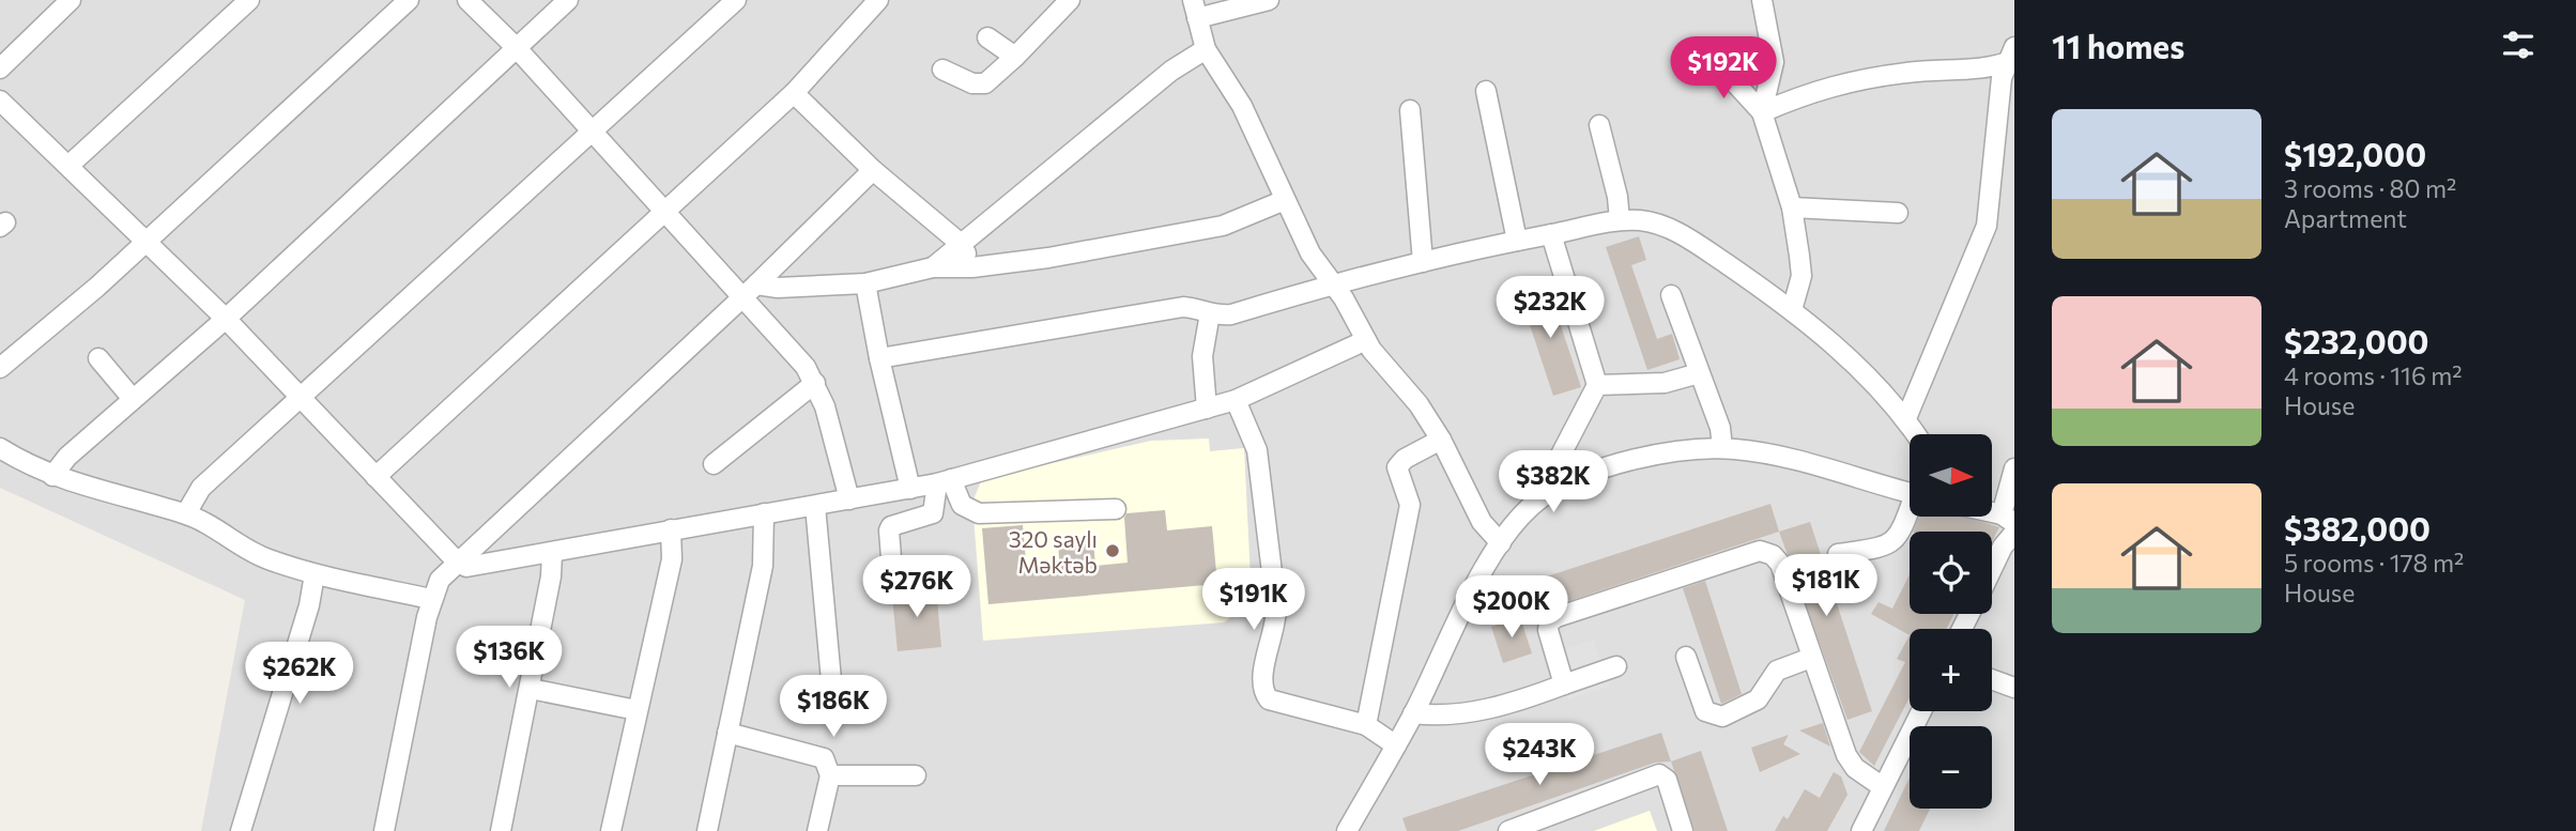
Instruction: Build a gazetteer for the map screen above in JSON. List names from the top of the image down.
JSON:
{
  "places": ["320 saylı Məktəb"],
  "north": "right",
  "page": {
    "heading": "11 homes",
    "price": [
      "$192K",
      "$232K",
      "$382K",
      "$181K",
      "$276K",
      "$191K",
      "$200K",
      "$136K",
      "$262K",
      "$186K",
      "$243K"
    ],
    "list": [
      {
        "name": "$192,000",
        "note": "3 rooms · 80 m² · Apartment"
      },
      {
        "name": "$232,000",
        "note": "4 rooms · 116 m² · House"
      },
      {
        "name": "$382,000",
        "note": "5 rooms · 178 m² · House"
      }
    ],
    "map_buttons": ["+", "−"]
  }
}
